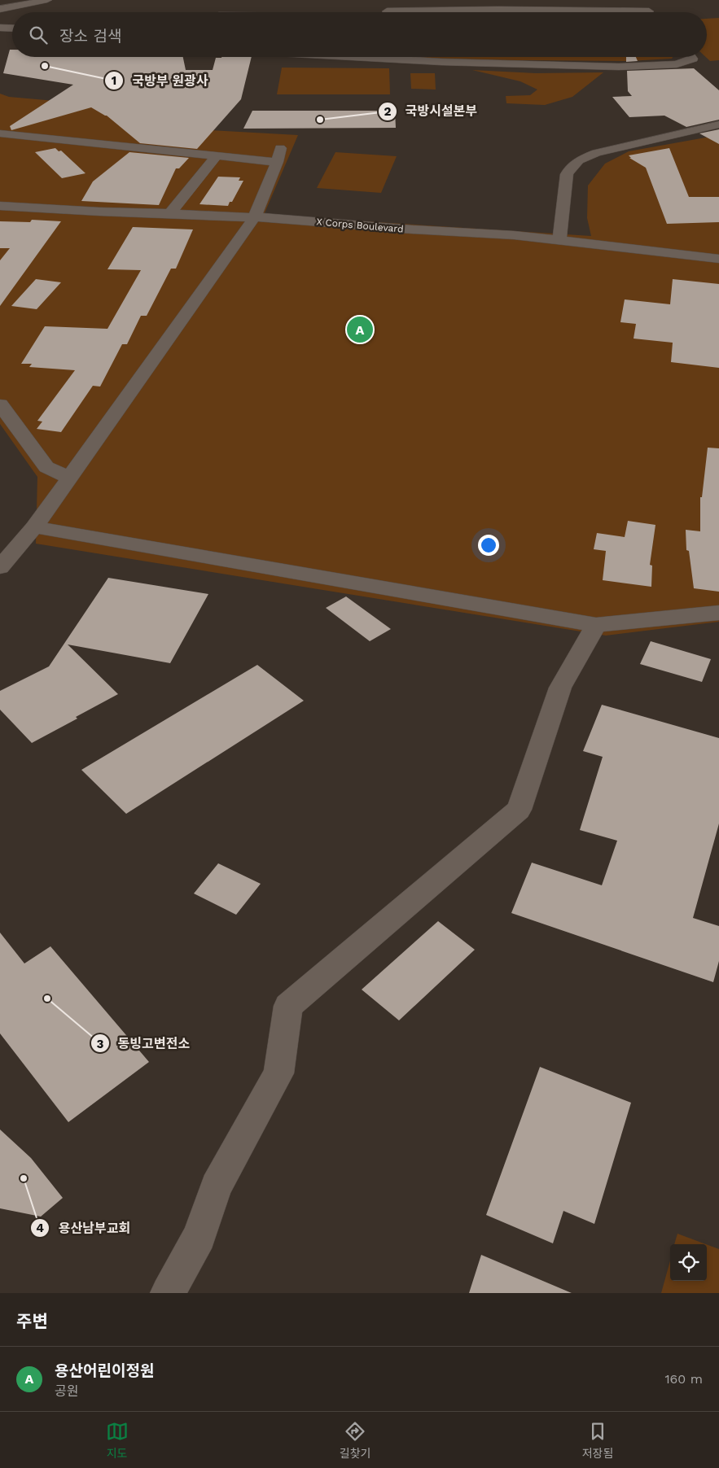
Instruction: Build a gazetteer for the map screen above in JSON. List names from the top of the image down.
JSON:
{
  "streets": {
    "street": ["X Corps Boulevard"]
  },
  "places": [
    "국방부 원광사",
    "국방시설본부",
    "동빙고변전소",
    "용산남부교회"
  ],
  "page": {
    "search": "장소 검색",
    "pins": "A",
    "heading": "주변",
    "list": [
      {
        "mark": "A",
        "name": "용산어린이정원",
        "note": "공원",
        "value": "160 m"
      }
    ],
    "nav": ["지도", "길찾기", "저장됨"]
  }
}
